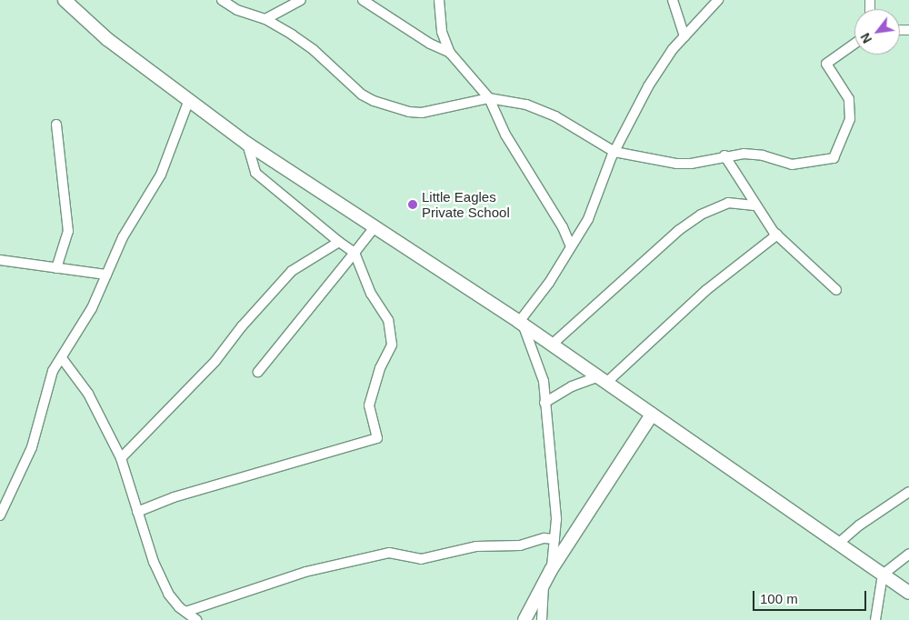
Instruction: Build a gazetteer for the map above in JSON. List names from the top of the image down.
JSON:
{
  "places": ["Little Eagles Private School"],
  "scale_bar": "100 m",
  "north": "bottom left"
}
